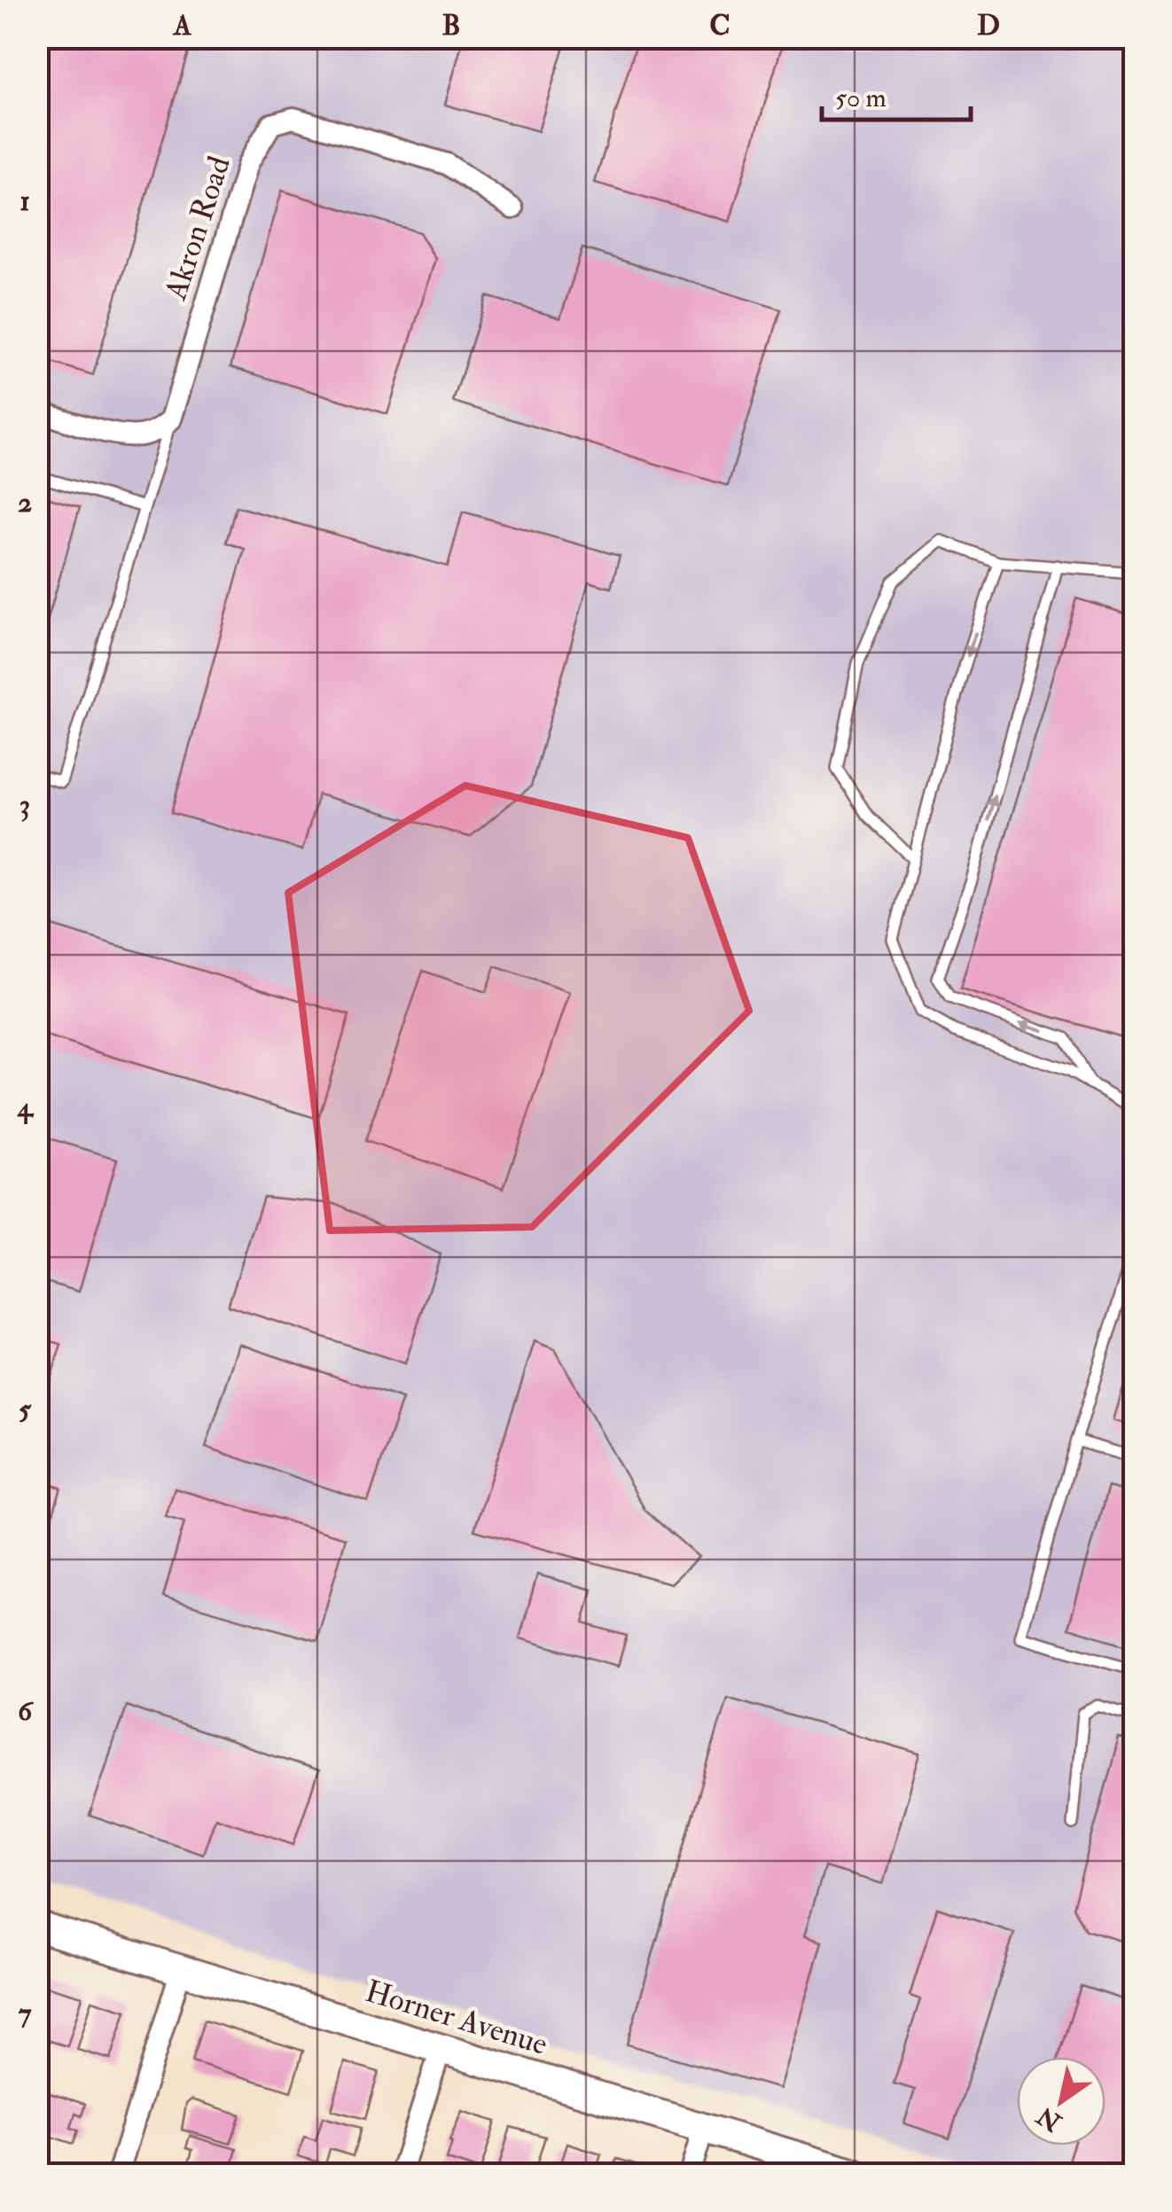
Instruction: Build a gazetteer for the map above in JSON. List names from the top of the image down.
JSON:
{
  "streets": {
    "main road": ["Horner Avenue"],
    "street": ["Akron Road"]
  },
  "scale_bar": "50 m",
  "north": "bottom left",
  "grid": {
    "columns": [
      "A",
      "B",
      "C",
      "D"
    ],
    "rows": [
      "1",
      "2",
      "3",
      "4",
      "5",
      "6",
      "7"
    ]
  }
}
